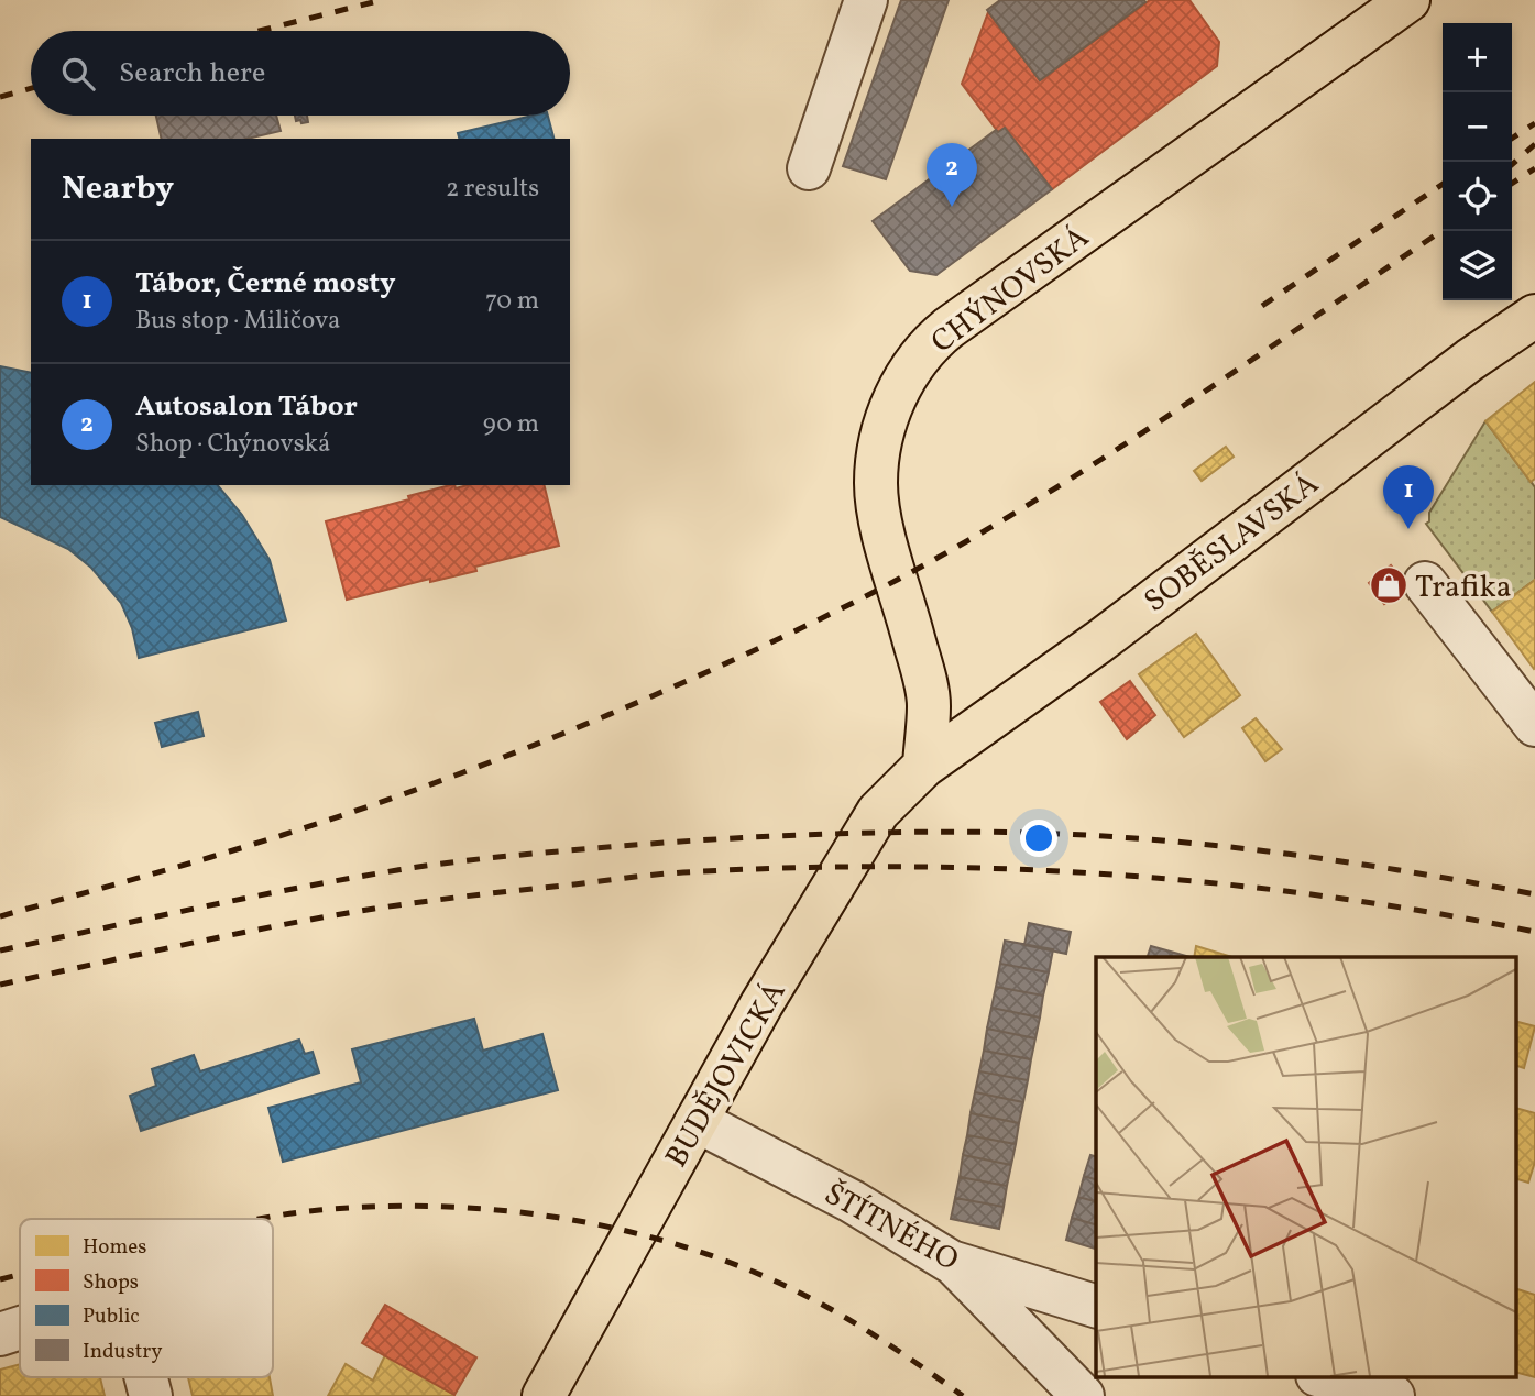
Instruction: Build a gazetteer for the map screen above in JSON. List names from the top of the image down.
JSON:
{
  "streets": {
    "main road": ["CHÝNOVSKÁ", "SOBĚSLAVSKÁ", "BUDĚJOVICKÁ"],
    "street": ["ŠTÍTNÉHO"]
  },
  "crossings": [
    ["CHÝNOVSKÁ", "SOBĚSLAVSKÁ"],
    ["CHÝNOVSKÁ", "BUDĚJOVICKÁ"],
    ["SOBĚSLAVSKÁ", "BUDĚJOVICKÁ"],
    ["BUDĚJOVICKÁ", "ŠTÍTNÉHO"]
  ],
  "places": {
    "shop": ["Trafika"]
  },
  "legend": [
    "Homes",
    "Shops",
    "Public",
    "Industry"
  ],
  "page": {
    "map_buttons": ["+", "−"],
    "search": "Search here",
    "heading": ["Nearby", "2 results"],
    "pins": ["2", "1"],
    "list": [
      {
        "mark": "1",
        "name": "Tábor, Černé mosty",
        "note": "Bus stop · Miličova",
        "value": "70 m"
      },
      {
        "mark": "2",
        "name": "Autosalon Tábor",
        "note": "Shop · Chýnovská",
        "value": "90 m"
      }
    ]
  }
}
